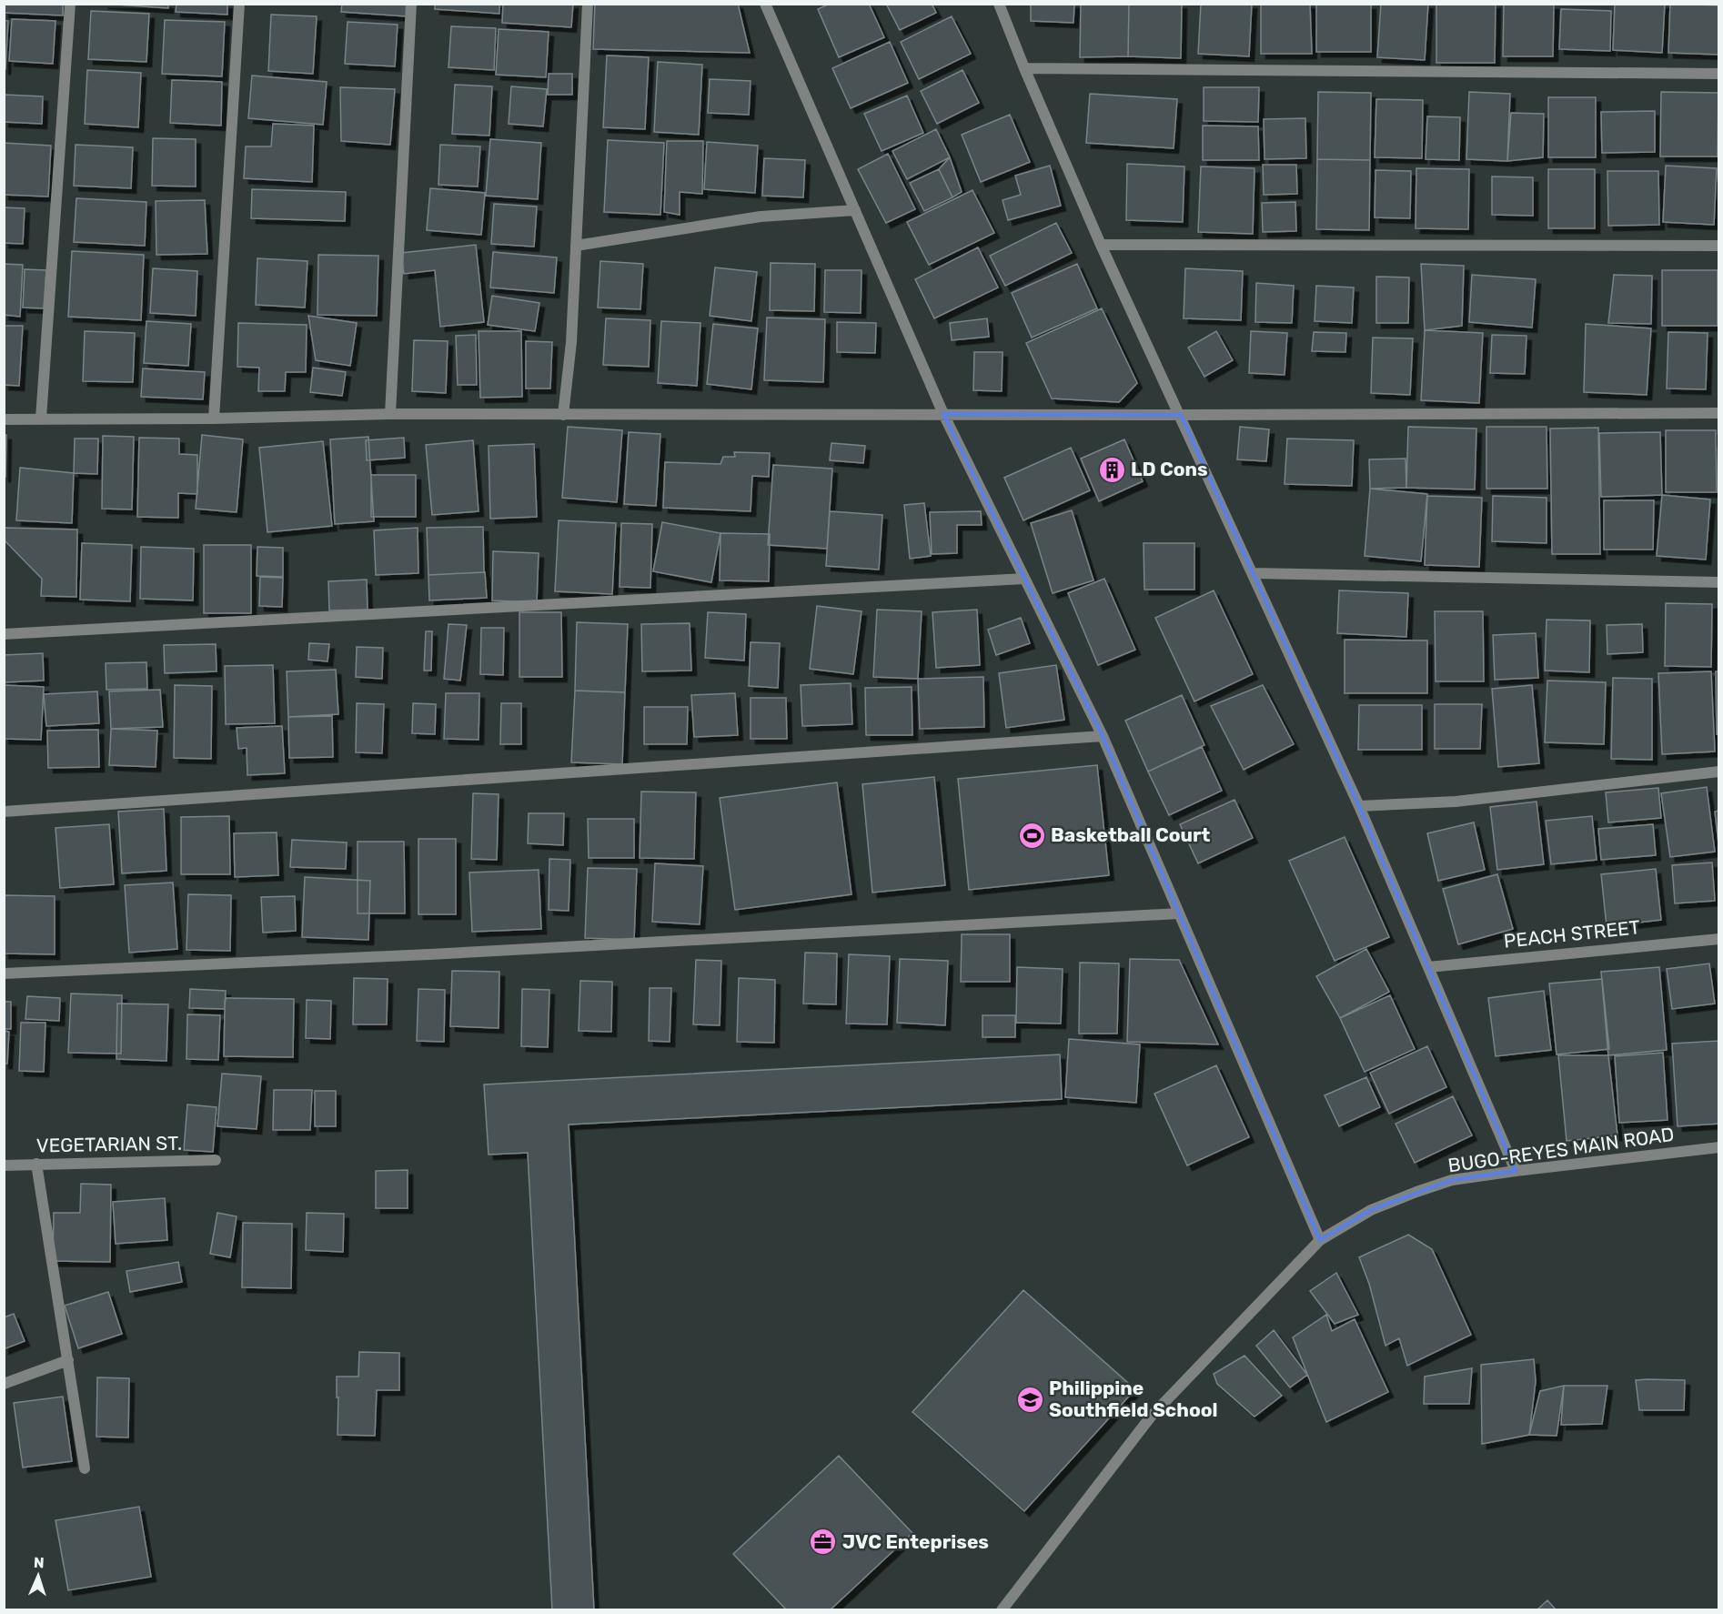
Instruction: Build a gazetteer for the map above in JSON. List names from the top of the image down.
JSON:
{
  "streets": {
    "street": ["PEACH STREET", "VEGETARIAN ST.", "BUGO-REYES MAIN ROAD"]
  },
  "places": {
    "building": ["LD Cons"],
    "sports": ["Basketball Court"],
    "school or university": ["Philippine Southfield School"],
    "office": ["JVC Enteprises"]
  },
  "north": "top"
}
